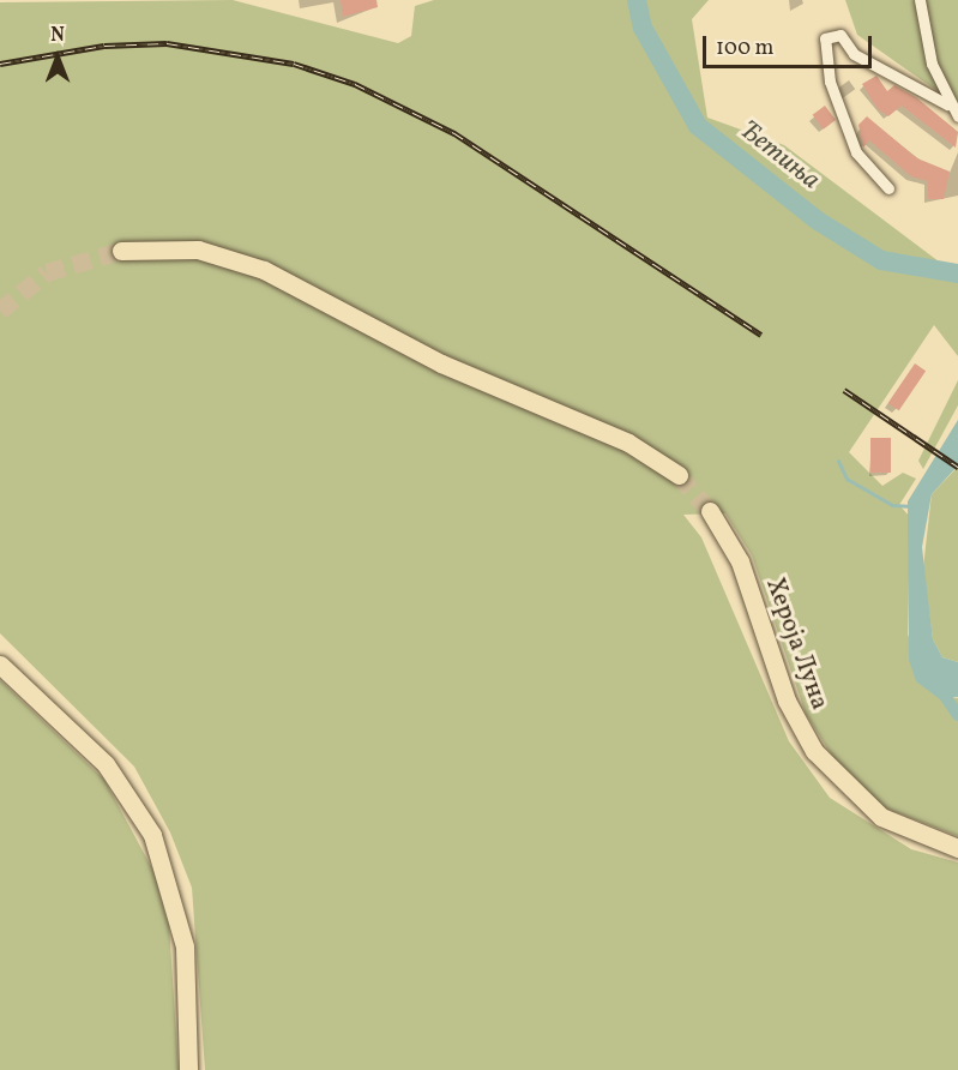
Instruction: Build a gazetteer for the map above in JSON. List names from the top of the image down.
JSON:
{
  "streets": {
    "main road": ["Хероја Луна"]
  },
  "water": ["Ђетиња"],
  "scale_bar": "100 m",
  "north": "top"
}
